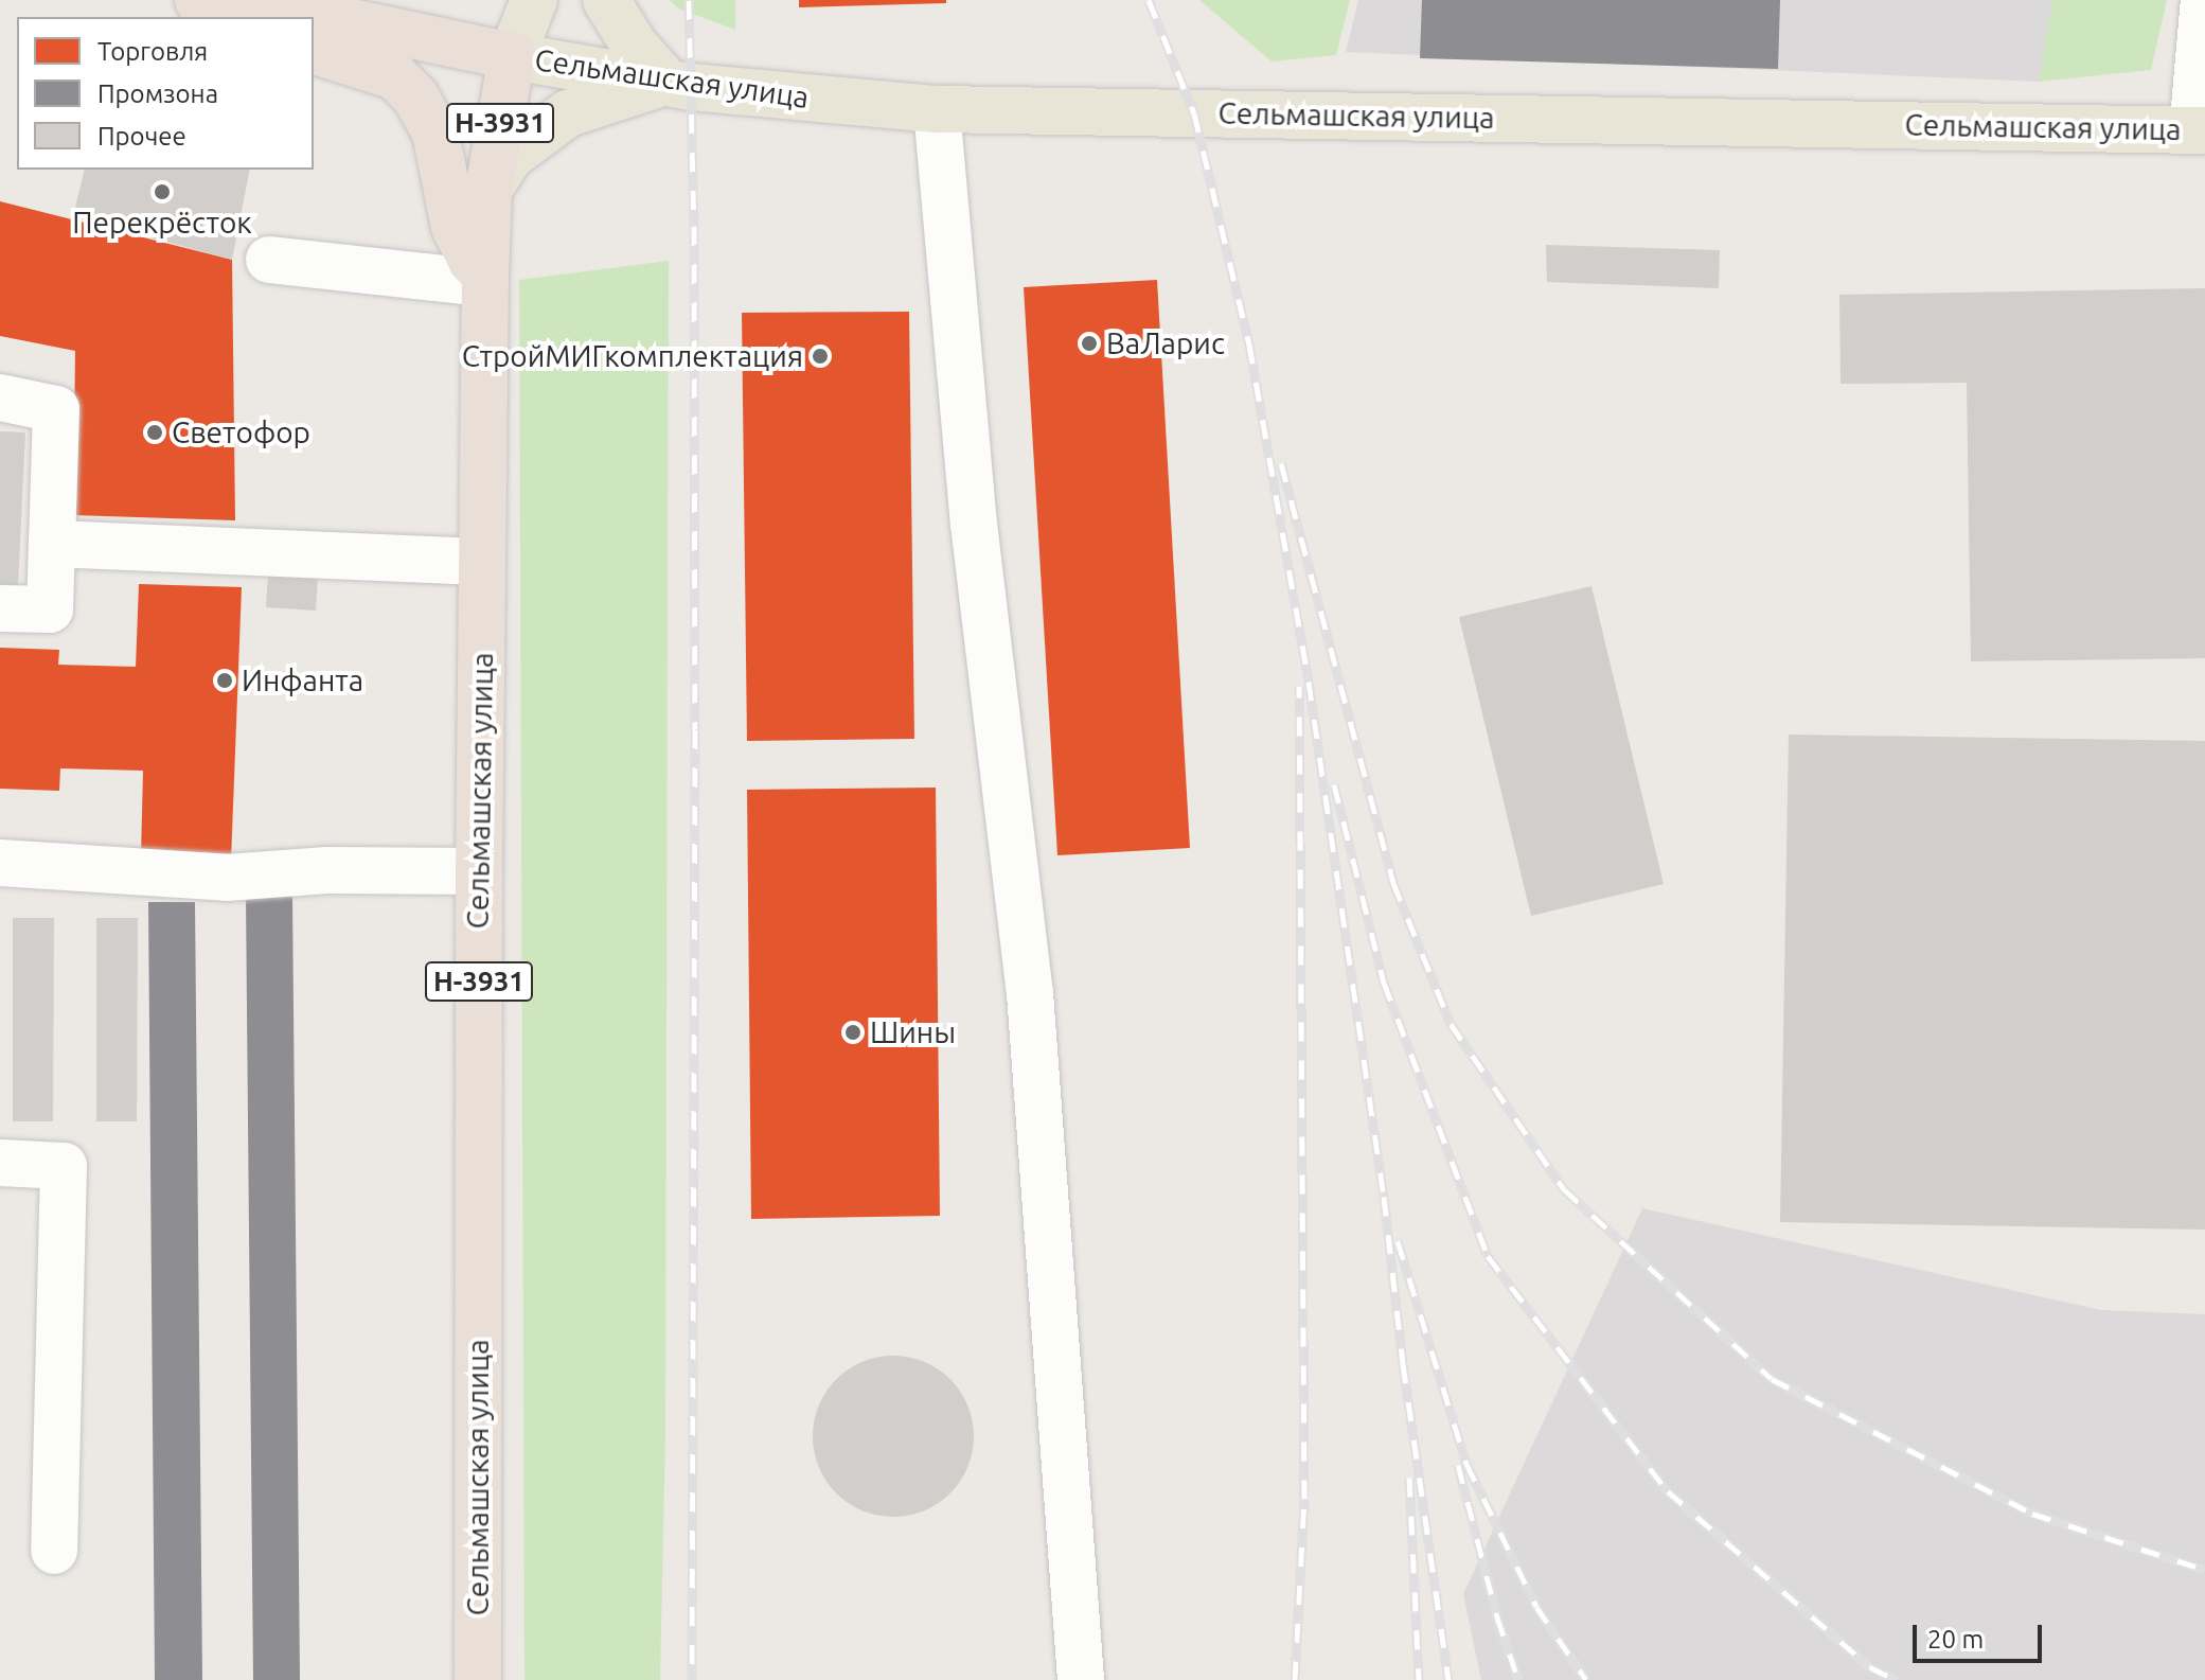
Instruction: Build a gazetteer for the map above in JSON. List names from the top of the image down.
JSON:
{
  "streets": {
    "highway": ["Сельмашская улица", "Н-3931"]
  },
  "places": [
    "Перекрёсток",
    "ВаЛарис",
    "СтройМИГкомплектация",
    "Светофор",
    "Инфанта",
    "Шины"
  ],
  "legend": ["Торговля", "Промзона", "Прочее"],
  "scale_bar": "20 m"
}
